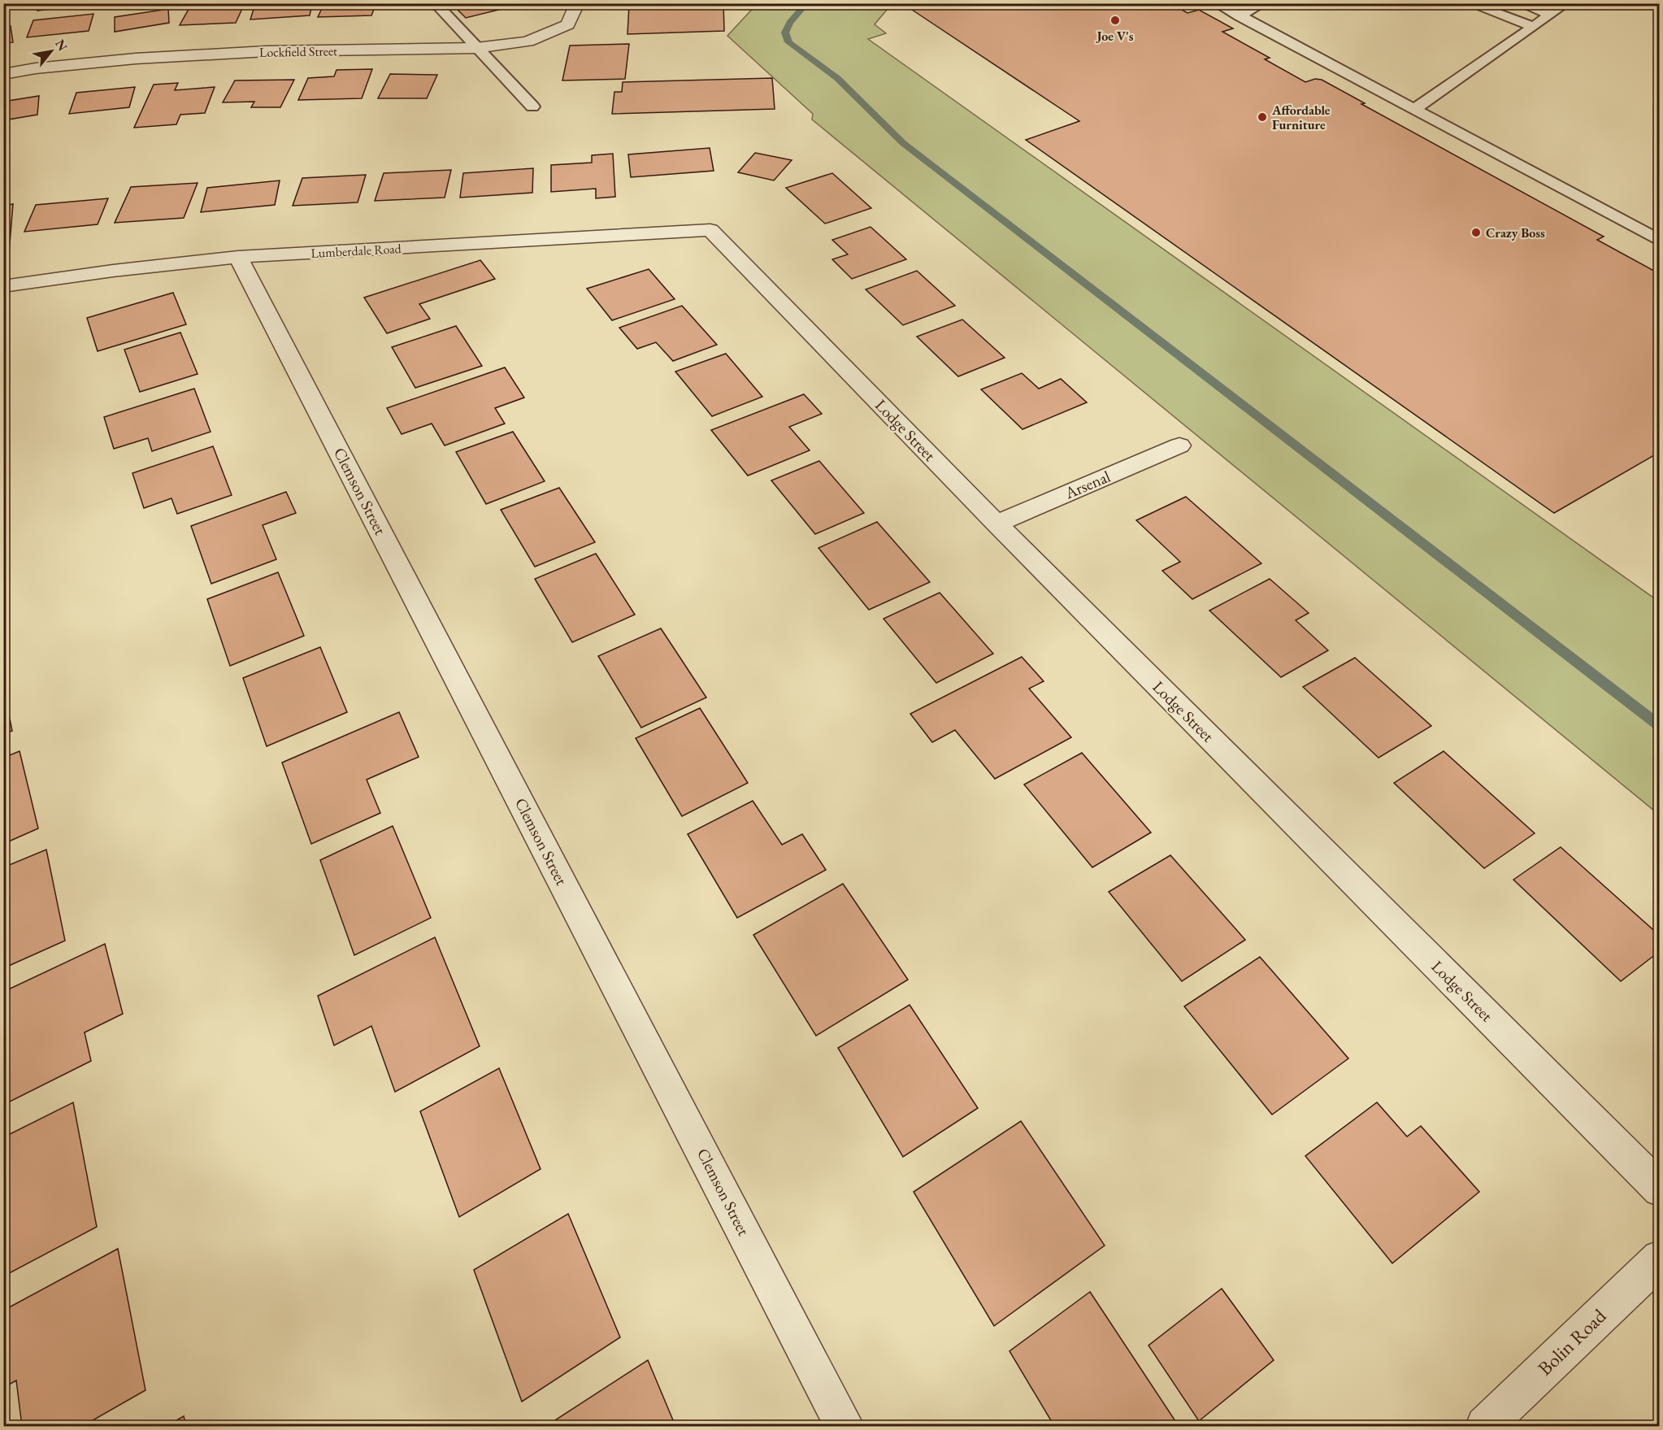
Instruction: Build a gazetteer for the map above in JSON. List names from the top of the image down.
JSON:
{
  "streets": {
    "street": [
      "Lockfield Street",
      "Lumberdale Road",
      "Lodge Street",
      "Arsenal",
      "Clemson Street",
      "Bolin Road"
    ]
  },
  "crossings": [
    ["Lumberdale Road", "Lodge Street"],
    ["Lumberdale Road", "Clemson Street"],
    ["Lodge Street", "Arsenal"]
  ],
  "places": ["Joe V's", "Affordable Furniture", "Crazy Boss"],
  "north": "top right"
}
